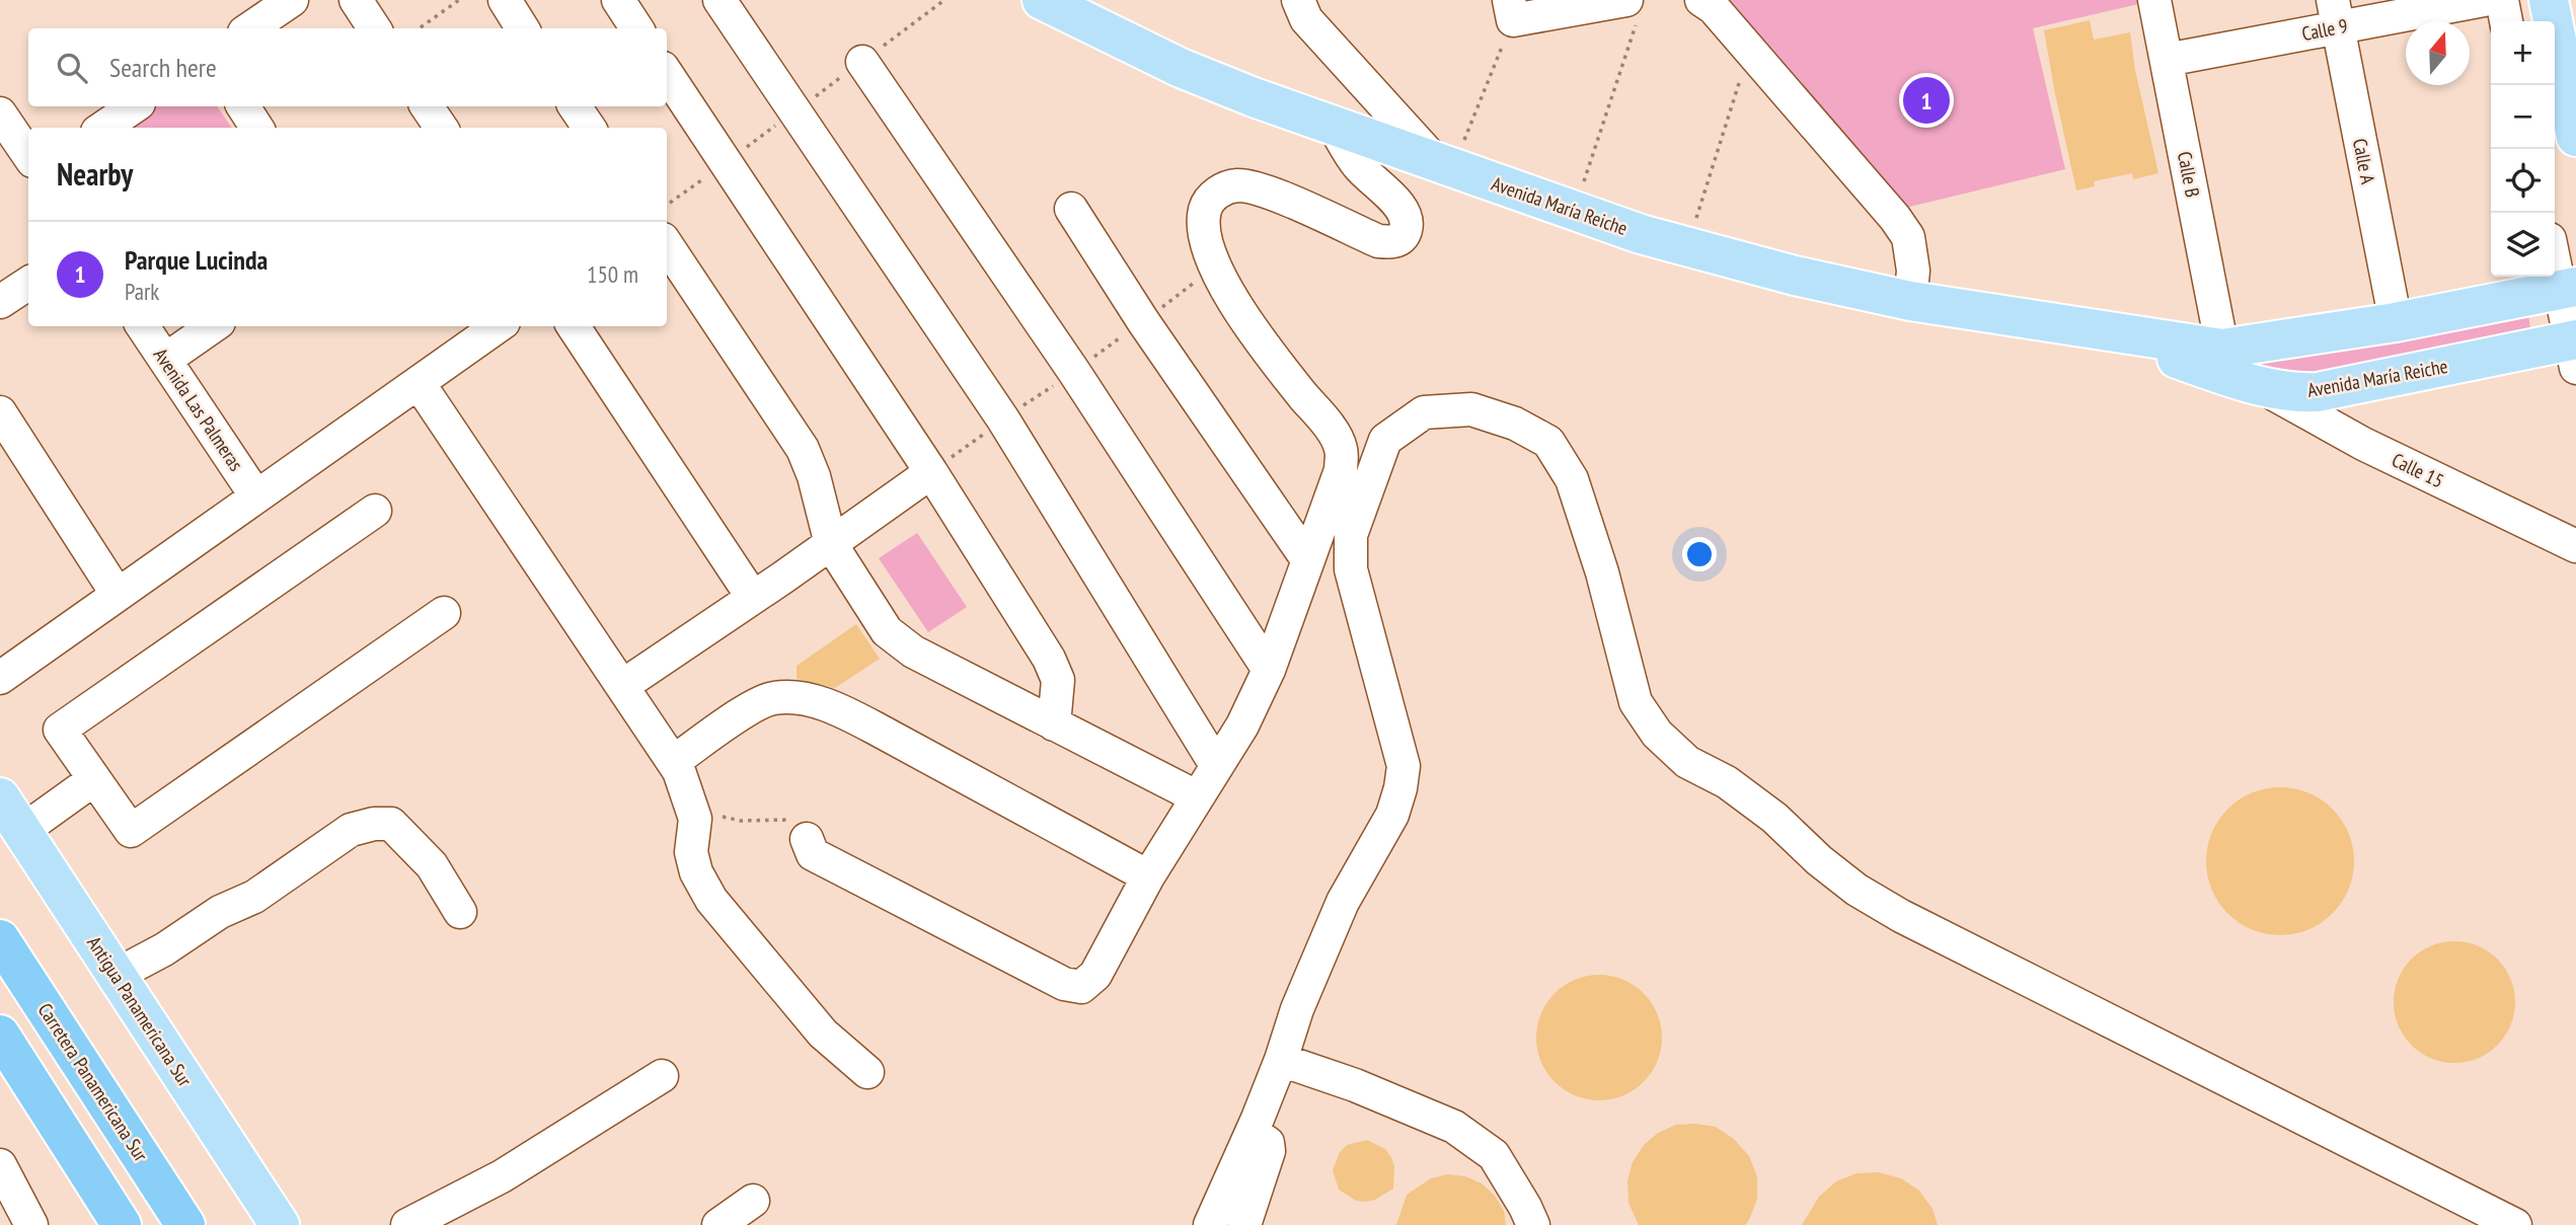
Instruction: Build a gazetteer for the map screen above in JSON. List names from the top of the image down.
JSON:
{
  "streets": {
    "highway": ["Carretera Panamericana Sur"],
    "main road": ["Avenida María Reiche", "Antigua Panamericana Sur"],
    "street": [
      "Calle 9",
      "Calle A",
      "Calle B",
      "Avenida Las Palmeras",
      "Calle 15"
    ]
  },
  "crossings": [
    ["Calle 9", "Calle A"],
    ["Calle 9", "Calle B"],
    ["Calle A", "Avenida María Reiche"],
    ["Calle B", "Avenida María Reiche"],
    ["Avenida María Reiche", "Calle 15"]
  ],
  "north": "top",
  "page": {
    "map_buttons": ["+", "−"],
    "search": "Search here",
    "pins": "1",
    "heading": "Nearby",
    "list": [
      {
        "mark": "1",
        "name": "Parque Lucinda",
        "note": "Park",
        "value": "150 m"
      }
    ]
  }
}
